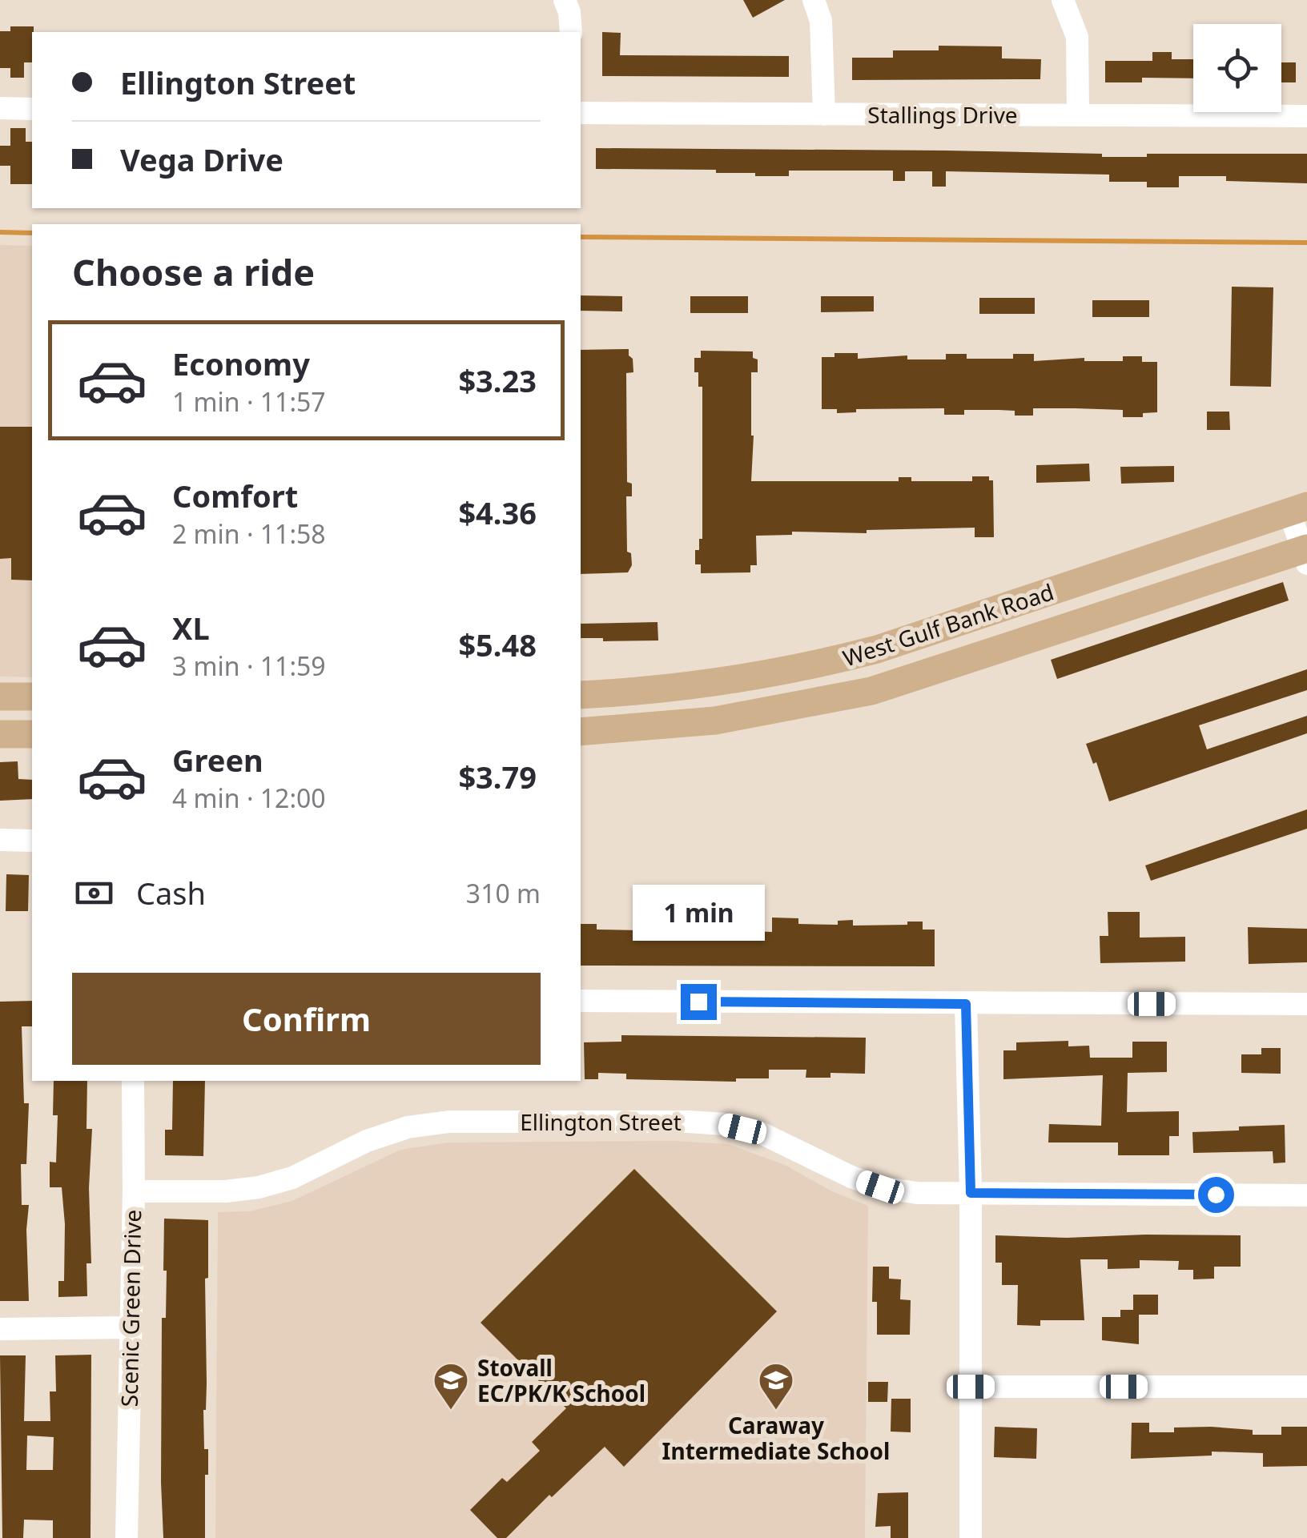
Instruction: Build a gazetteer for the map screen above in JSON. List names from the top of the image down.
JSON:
{
  "streets": {
    "main road": ["West Gulf Bank Road"],
    "street": ["Stallings Drive", "Ellington Street", "Scenic Green Drive"]
  },
  "crossings": [
    ["Ellington Street", "Scenic Green Drive"]
  ],
  "places": {
    "school or university": ["Stovall EC/PK/K School", "Caraway Intermediate School"]
  },
  "page": {
    "banner": ["Ellington Street", "Vega Drive"],
    "heading": "Choose a ride",
    "list": [
      {
        "name": "Economy",
        "note": "1 min · 11:57",
        "value": "$3.23"
      },
      {
        "name": "Comfort",
        "note": "2 min · 11:58",
        "value": "$4.36"
      },
      {
        "name": "XL",
        "note": "3 min · 11:59",
        "value": "$5.48"
      },
      {
        "name": "Green",
        "note": "4 min · 12:00",
        "value": "$3.79"
      }
    ],
    "pay": ["Cash", "310 m"],
    "bubble": "1 min",
    "buttons": "Confirm"
  }
}
